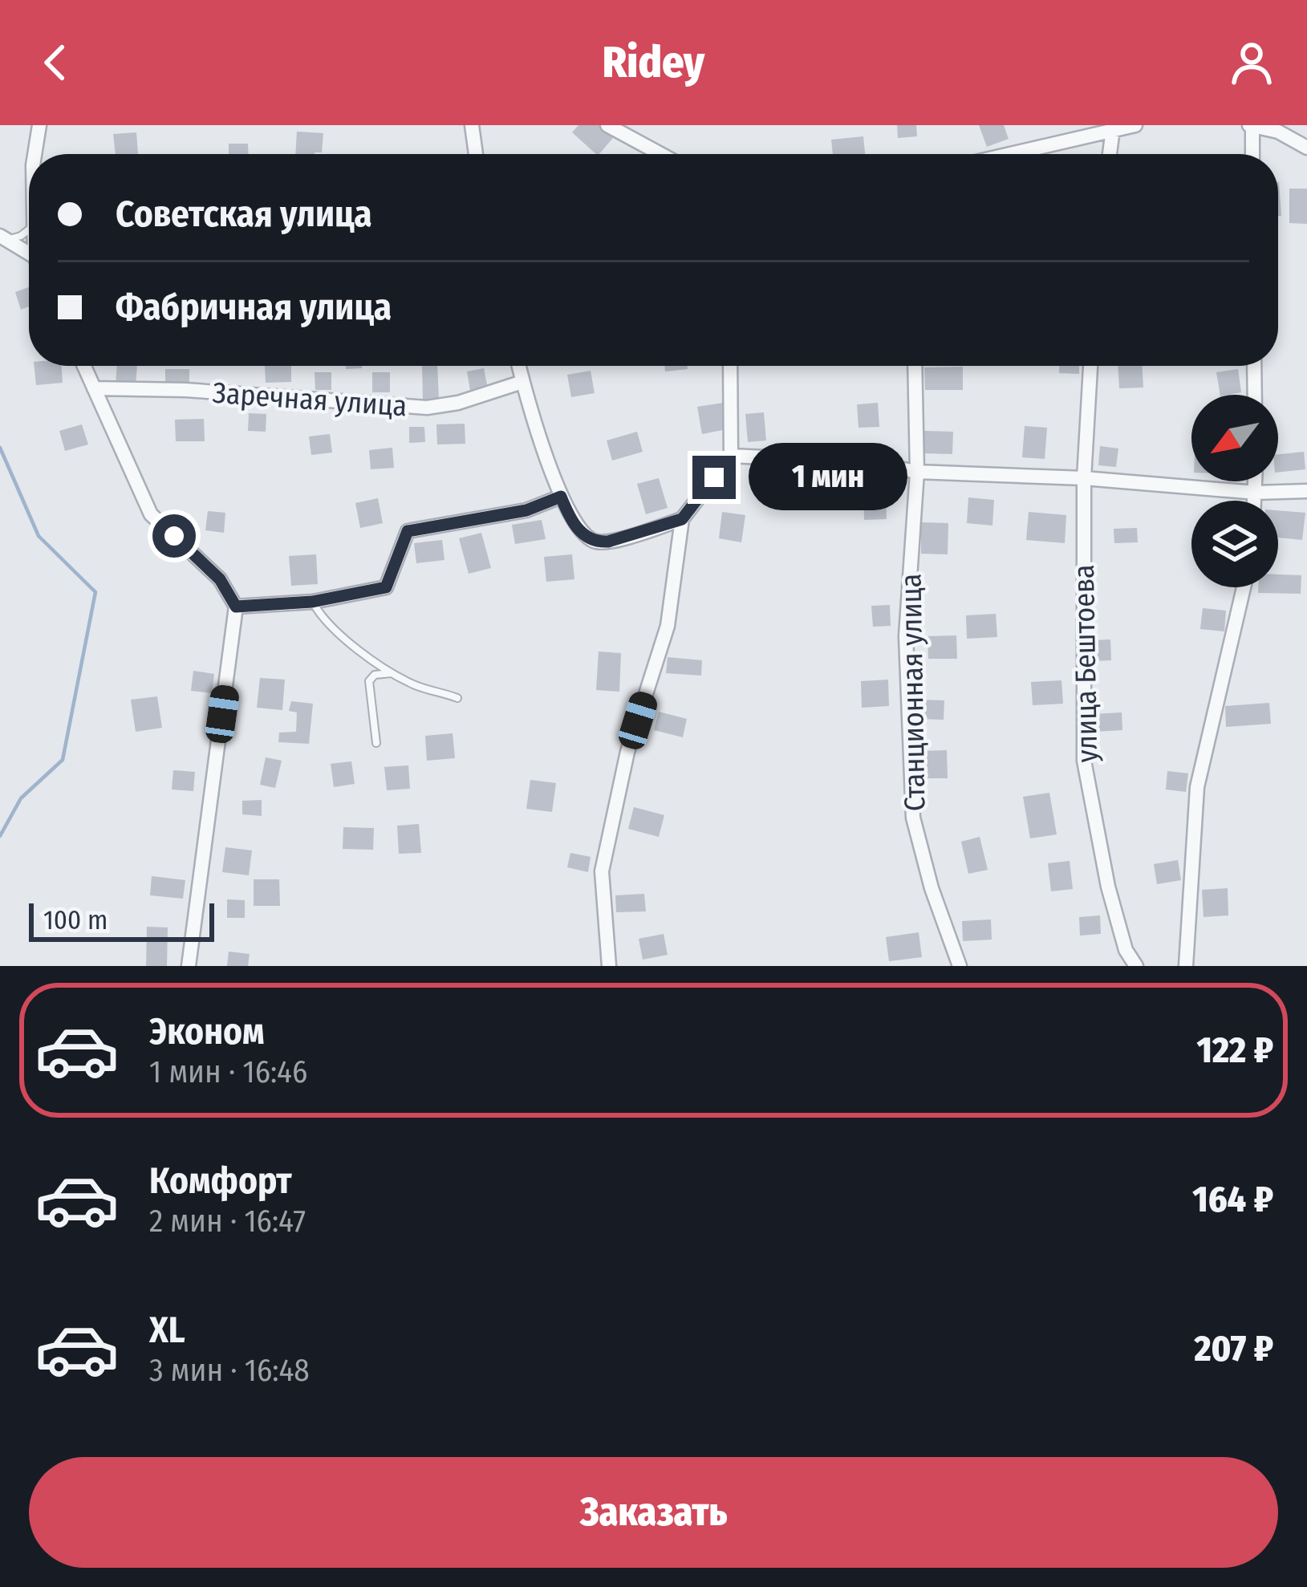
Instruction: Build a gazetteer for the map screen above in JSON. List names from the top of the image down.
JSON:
{
  "streets": {
    "street": ["Заречная улица", "улица Бештоева", "Станционная улица"]
  },
  "scale_bar": "100 m",
  "north": "bottom left",
  "page": {
    "header": "Ridey",
    "banner": ["Советская улица", "Фабричная улица"],
    "bubble": "1 мин",
    "scale": "100 m",
    "list": [
      {
        "name": "Эконом",
        "note": "1 мин · 16:46",
        "value": "122 ₽"
      },
      {
        "name": "Комфорт",
        "note": "2 мин · 16:47",
        "value": "164 ₽"
      },
      {
        "name": "XL",
        "note": "3 мин · 16:48",
        "value": "207 ₽"
      }
    ],
    "buttons": "Заказать"
  }
}
